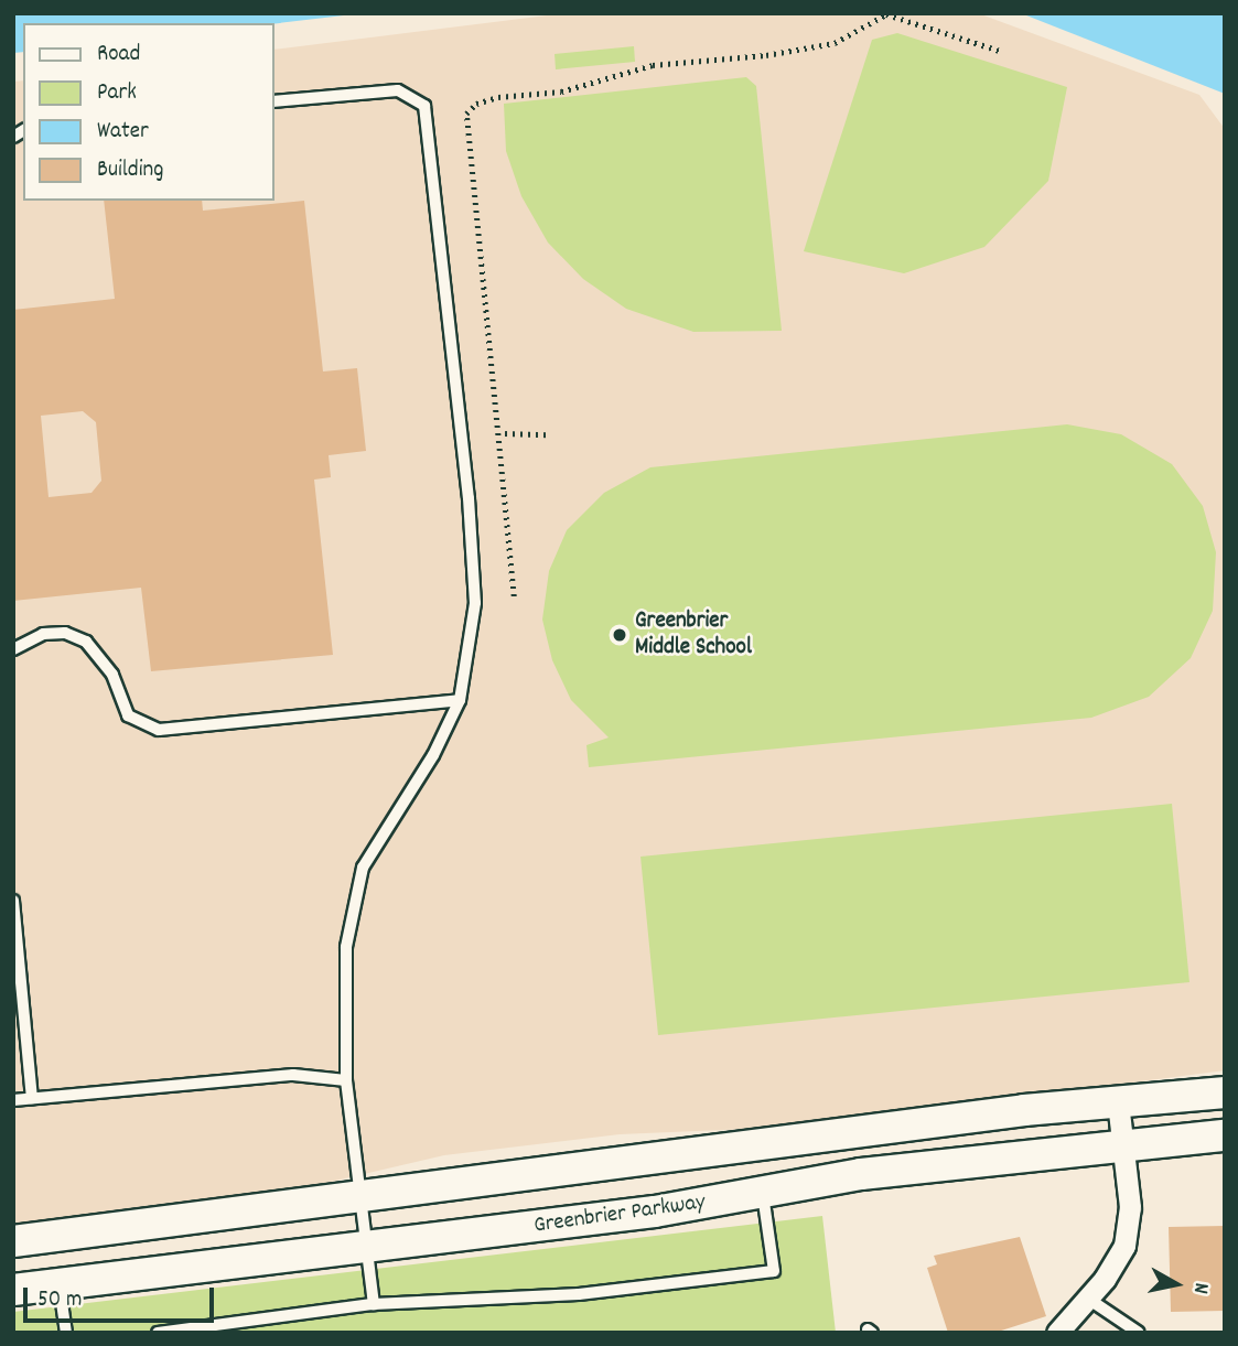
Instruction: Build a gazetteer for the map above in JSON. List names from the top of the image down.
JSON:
{
  "streets": {
    "main road": ["Greenbrier Parkway"]
  },
  "places": ["Greenbrier Middle School"],
  "legend": [
    "Road",
    "Park",
    "Water",
    "Building"
  ],
  "scale_bar": "50 m",
  "north": "right"
}
